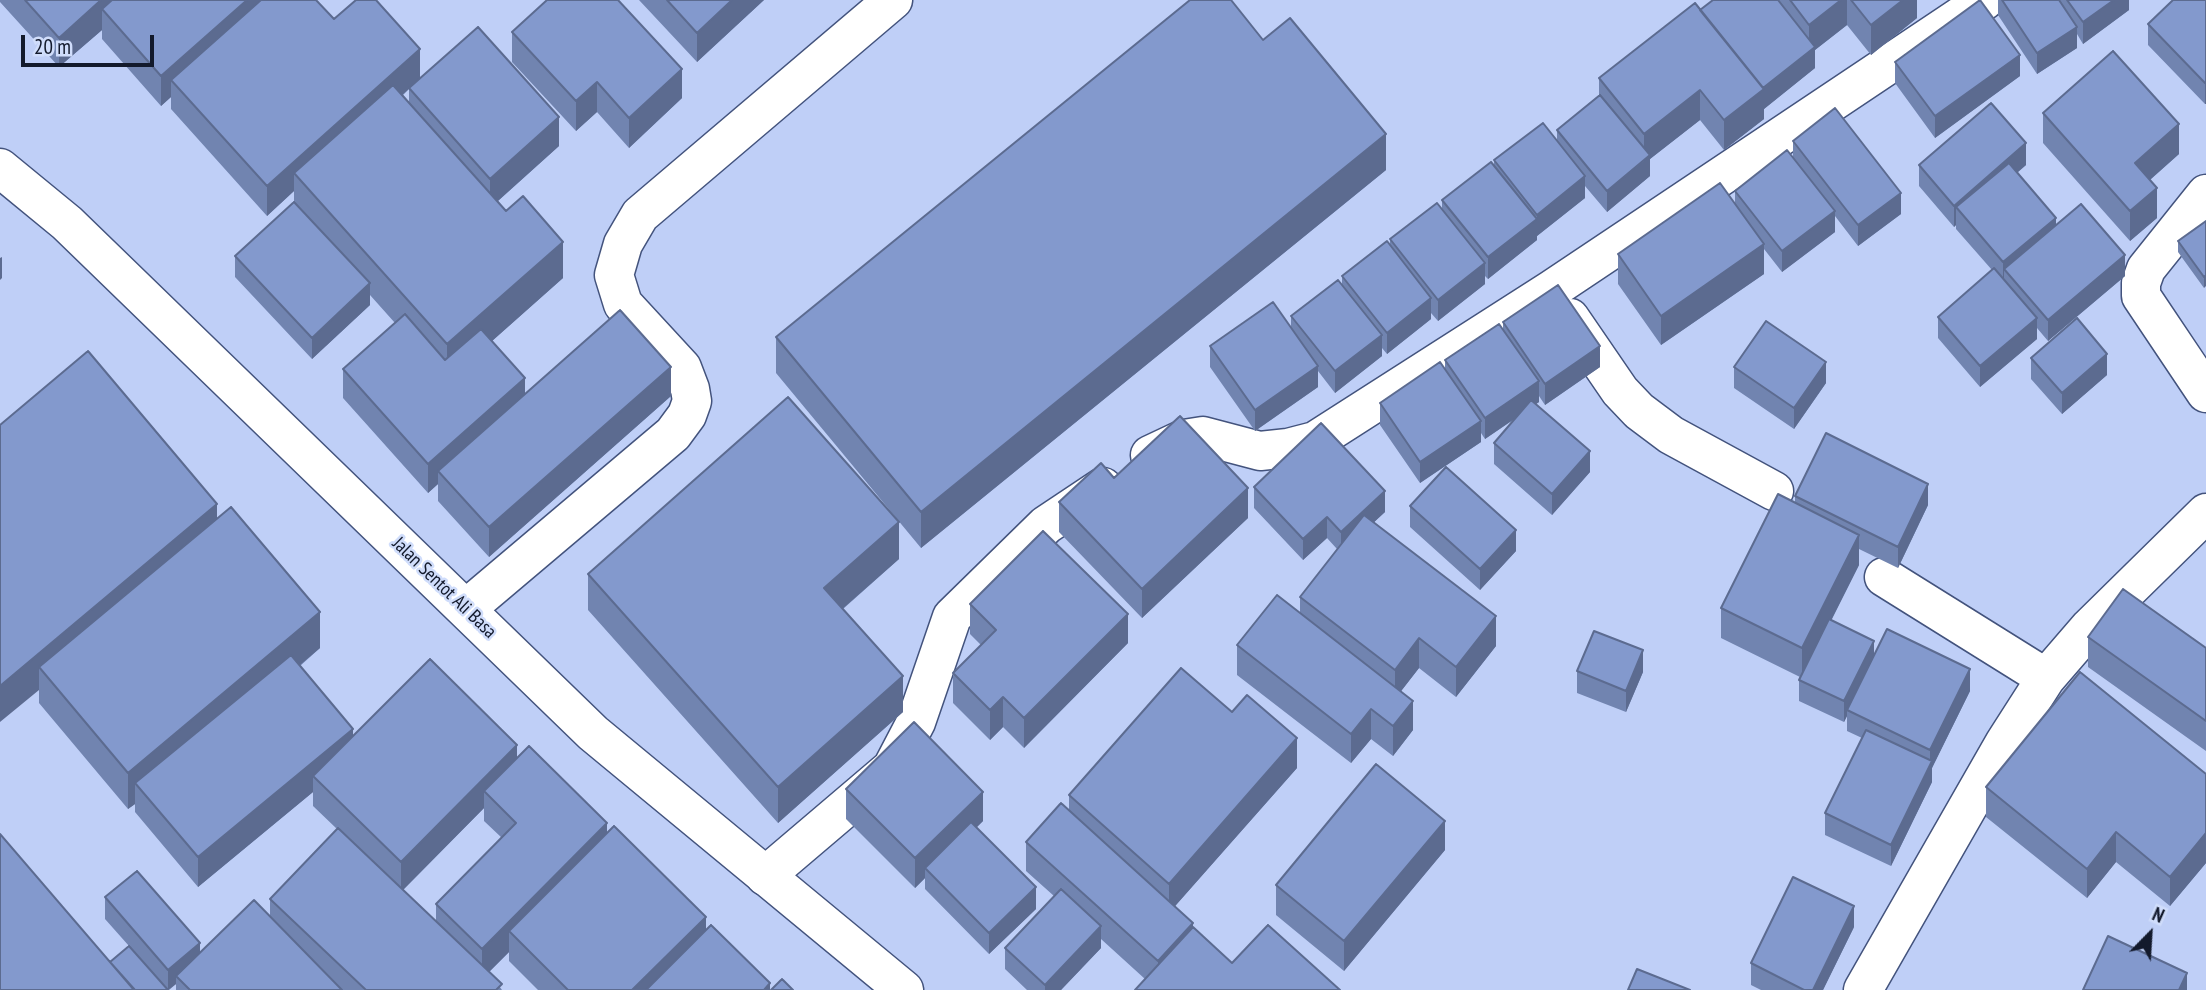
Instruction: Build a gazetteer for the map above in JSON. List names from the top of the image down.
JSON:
{
  "streets": {
    "street": ["Jalan Sentot Ali Basa"]
  },
  "scale_bar": "20 m",
  "north": "top right"
}
